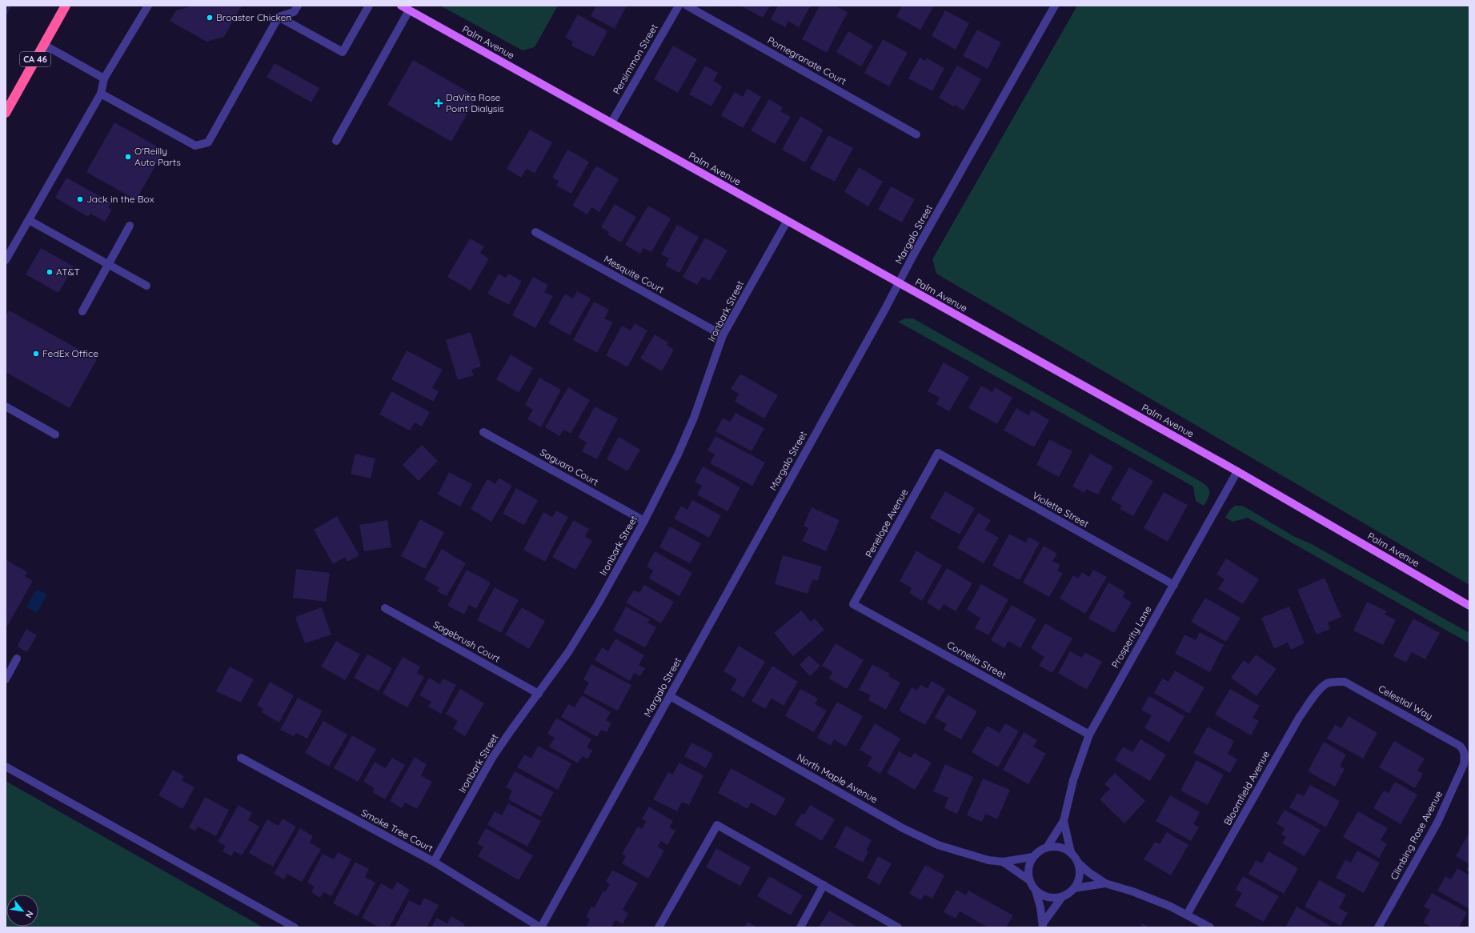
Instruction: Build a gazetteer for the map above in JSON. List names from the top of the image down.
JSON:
{
  "streets": {
    "highway": ["CA 46"],
    "main road": ["Palm Avenue"],
    "street": [
      "Persimmon Street",
      "Pomegranate Court",
      "Margalo Street",
      "Mesquite Court",
      "Ironbark Street",
      "Saguaro Court",
      "Violette Street",
      "Penelope Avenue",
      "Prosperity Lane",
      "Sagebrush Court",
      "Cornelia Street",
      "Celestial Way",
      "North Maple Avenue",
      "Bloomfield Avenue",
      "Smoke Tree Court",
      "Climbing Rose Avenue"
    ]
  },
  "crossings": [
    ["Palm Avenue", "Persimmon Street"],
    ["Palm Avenue", "Margalo Street"],
    ["Palm Avenue", "Ironbark Street"],
    ["Palm Avenue", "Prosperity Lane"],
    ["Margalo Street", "North Maple Avenue"],
    ["Margalo Street", "Smoke Tree Court"],
    ["Mesquite Court", "Ironbark Street"],
    ["Ironbark Street", "Saguaro Court"],
    ["Ironbark Street", "Sagebrush Court"],
    ["Ironbark Street", "Smoke Tree Court"],
    ["Violette Street", "Penelope Avenue"],
    ["Violette Street", "Prosperity Lane"],
    ["Penelope Avenue", "Cornelia Street"],
    ["Prosperity Lane", "Cornelia Street"],
    ["Prosperity Lane", "North Maple Avenue"],
    ["Celestial Way", "Bloomfield Avenue"],
    ["Celestial Way", "Climbing Rose Avenue"]
  ],
  "places": {
    "other": [
      "Broaster Chicken",
      "O'Reilly Auto Parts",
      "Jack in the Box",
      "AT&T",
      "FedEx Office"
    ],
    "health": ["DaVita Rose Point Dialysis"]
  },
  "north": "bottom right"
}
